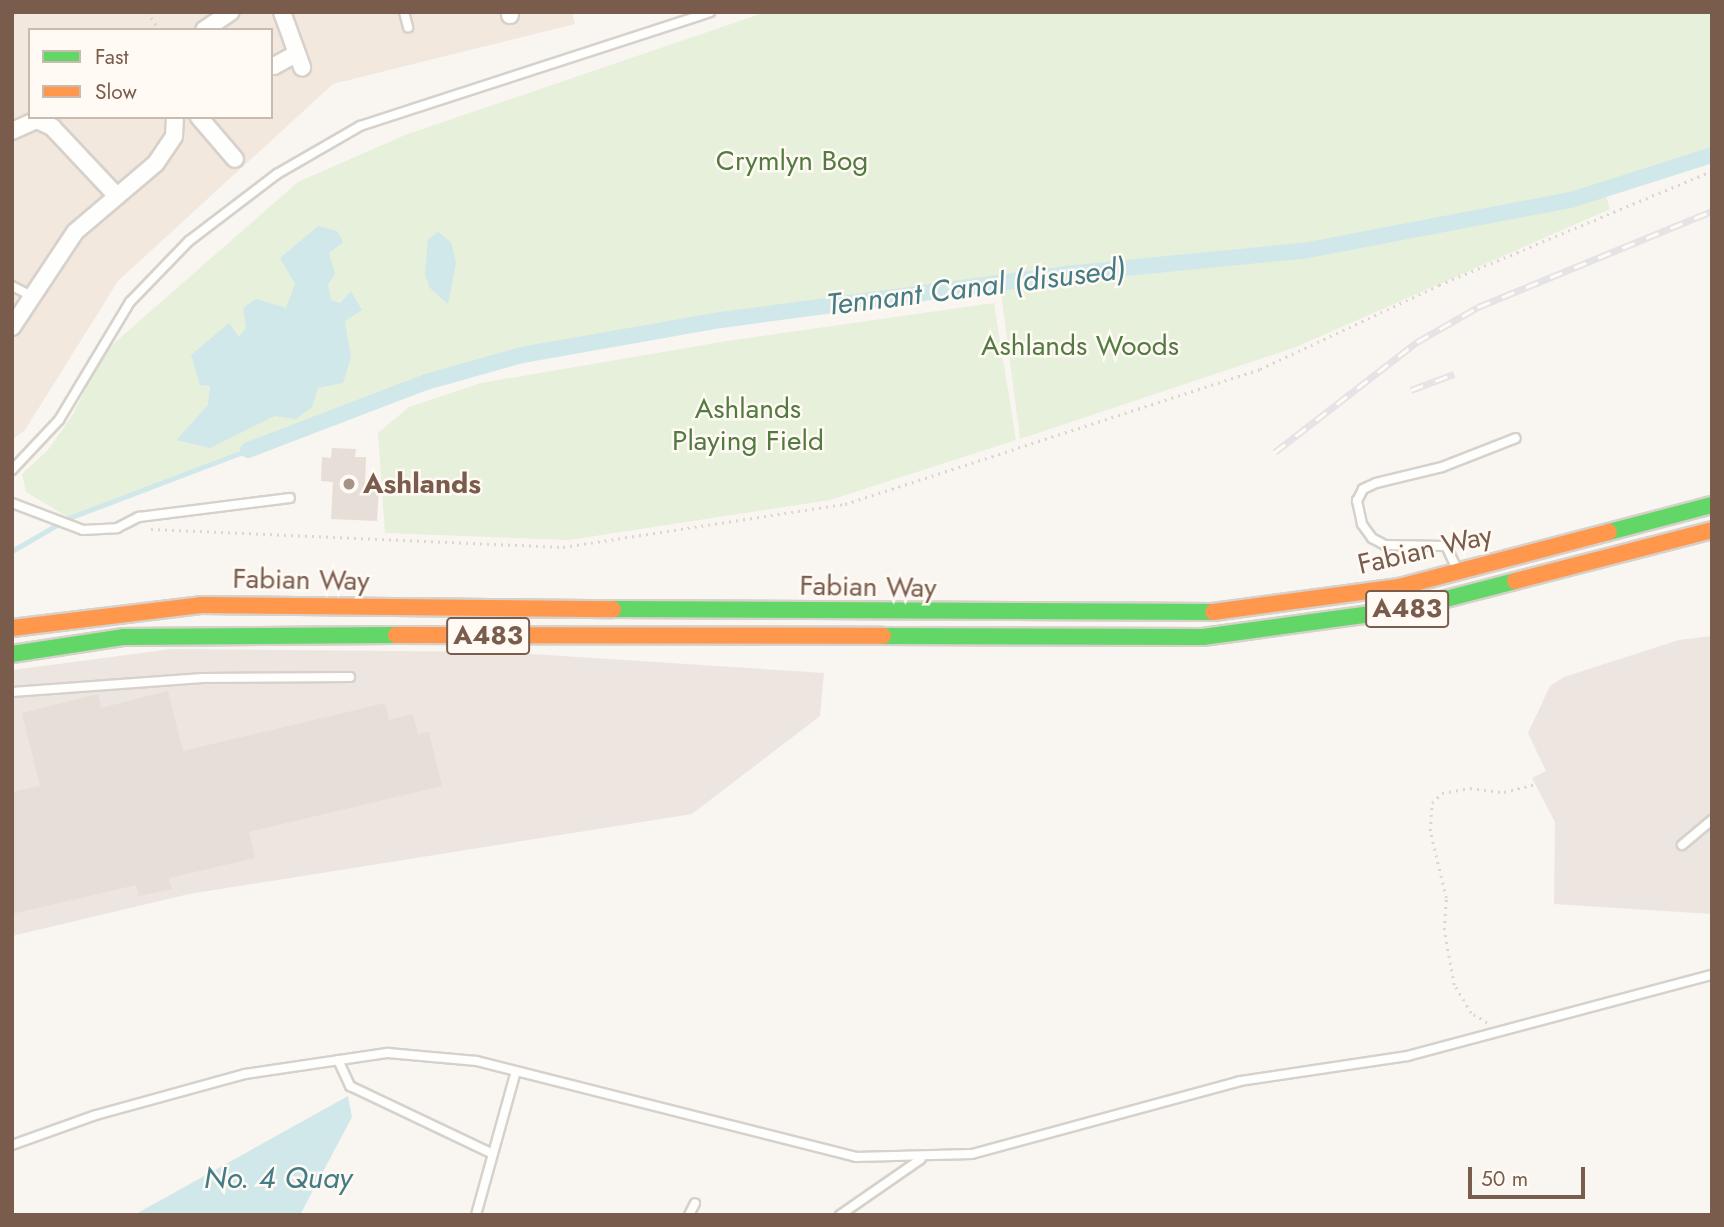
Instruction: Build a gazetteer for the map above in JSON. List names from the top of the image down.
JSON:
{
  "streets": {
    "highway": ["Fabian Way", "A483"]
  },
  "water": ["Tennant Canal (disused)", "No. 4 Quay"],
  "parks": ["Crymlyn Bog", "Ashlands Woods", "Ashlands Playing Field"],
  "places": ["Ashlands"],
  "legend": ["Fast", "Slow"],
  "scale_bar": "50 m"
}
